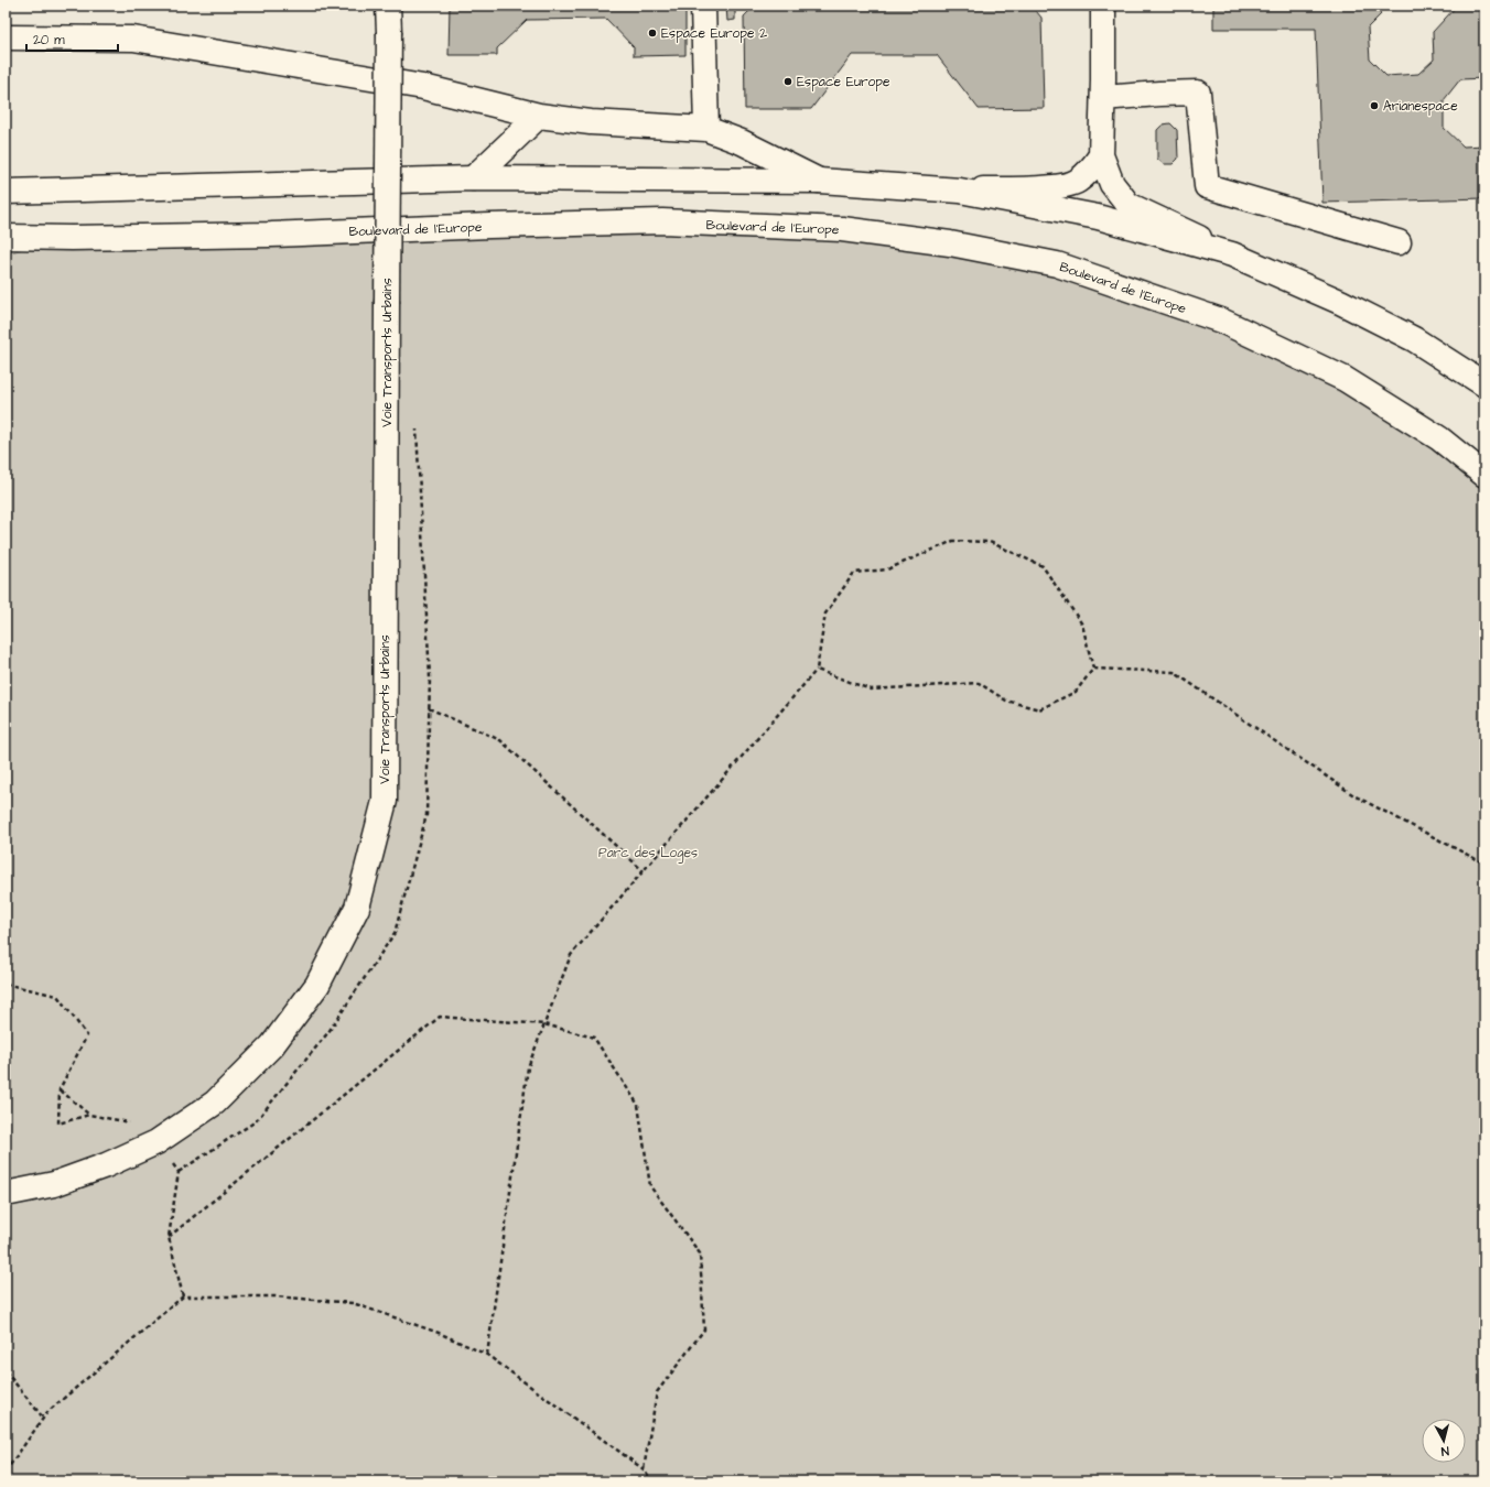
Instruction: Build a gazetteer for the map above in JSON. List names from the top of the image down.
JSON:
{
  "streets": {
    "main road": ["Boulevard de l'Europe", "Voie Transports Urbains"]
  },
  "parks": ["Parc des Loges"],
  "places": ["Espace Europe 2", "Espace Europe", "Arianespace"],
  "scale_bar": "20 m",
  "north": "bottom"
}
